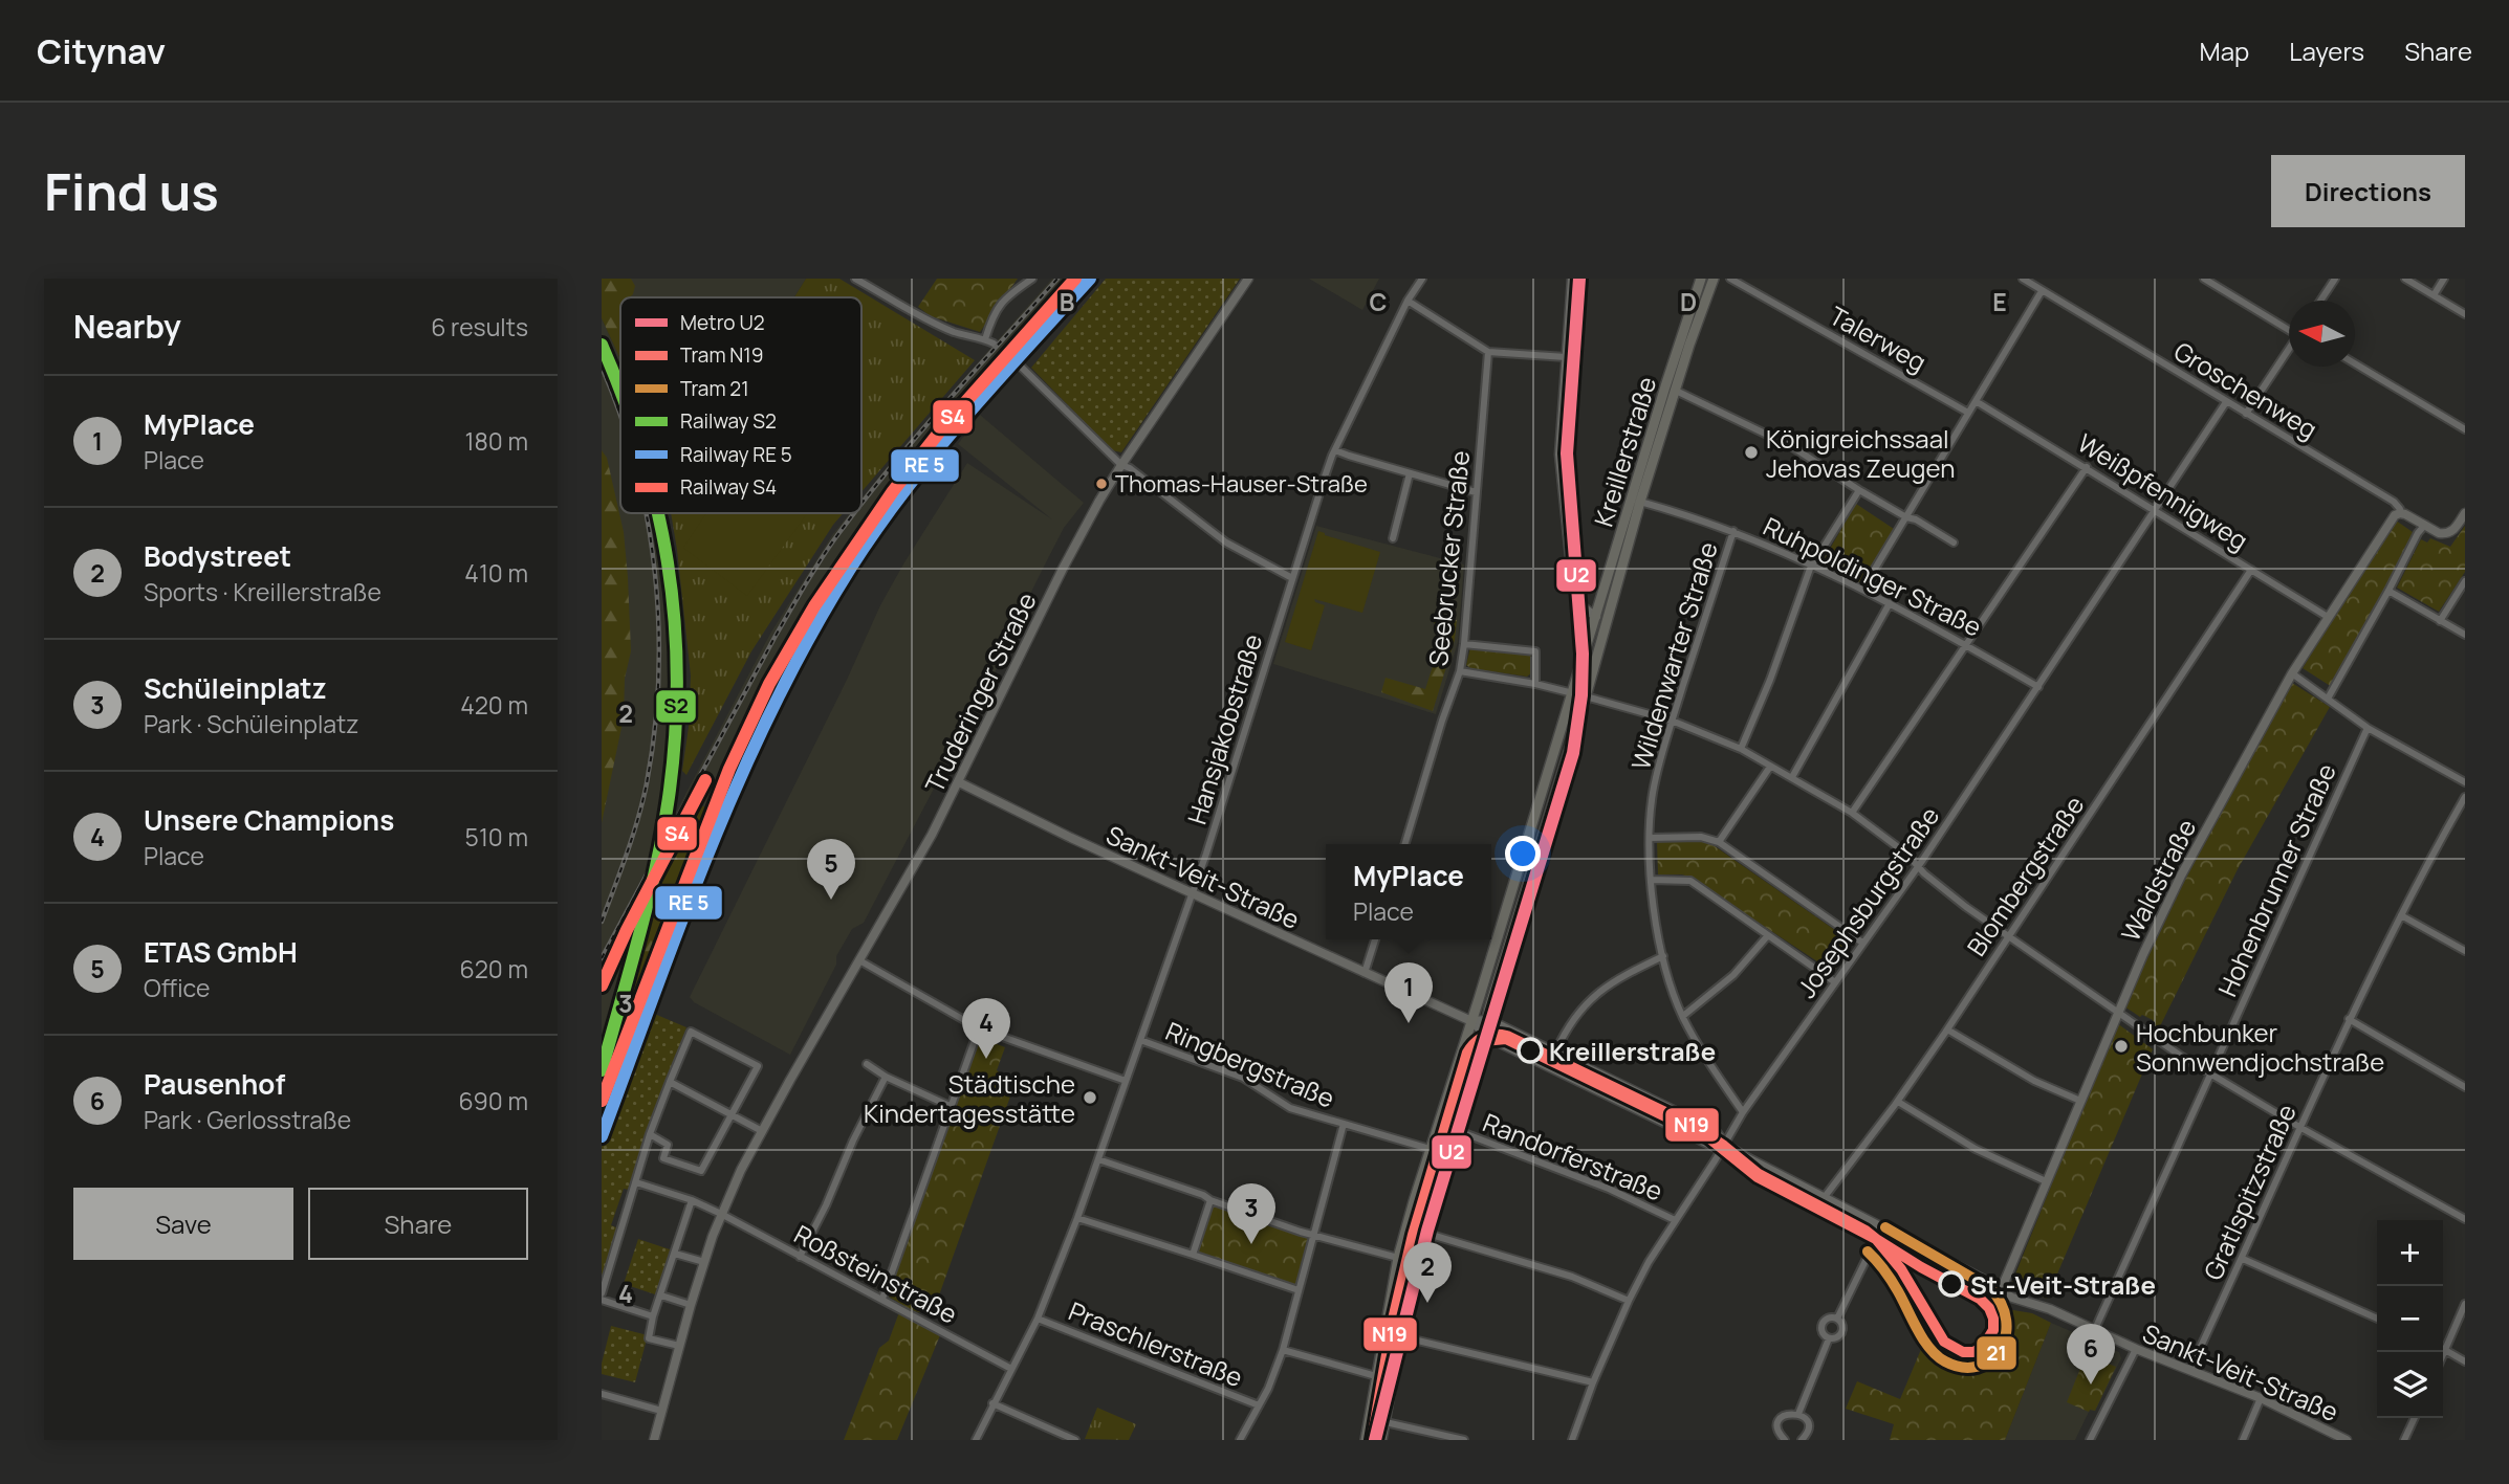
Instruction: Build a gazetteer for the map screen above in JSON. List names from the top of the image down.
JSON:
{
  "streets": {
    "main road": ["Kreillerstraße"],
    "street": [
      "Talerweg",
      "Groschenweg",
      "Weißpfennigweg",
      "Seebrucker Straße",
      "Ruhpoldinger Straße",
      "Wildenwarter Straße",
      "Truderinger Straße",
      "Hansjakobstraße",
      "Blombergstraße",
      "Sankt-Veit-Straße",
      "Waldstraße",
      "Hohenbrunner Straße",
      "Josephsburgstraße",
      "Ringbergstraße",
      "Randorferstraße",
      "Gratlspitzstraße",
      "Roßsteinstraße",
      "Praschlerstraße"
    ]
  },
  "crossings": [
    ["Groschenweg", "Waldstraße"],
    ["Groschenweg", "Josephsburgstraße"],
    ["Kreillerstraße", "Ruhpoldinger Straße"],
    ["Kreillerstraße", "Sankt-Veit-Straße"],
    ["Kreillerstraße", "Ringbergstraße"],
    ["Kreillerstraße", "Randorferstraße"],
    ["Weißpfennigweg", "Blombergstraße"],
    ["Weißpfennigweg", "Waldstraße"],
    ["Weißpfennigweg", "Josephsburgstraße"],
    ["Ruhpoldinger Straße", "Wildenwarter Straße"],
    ["Ruhpoldinger Straße", "Josephsburgstraße"],
    ["Wildenwarter Straße", "Josephsburgstraße"],
    ["Truderinger Straße", "Sankt-Veit-Straße"],
    ["Truderinger Straße", "Roßsteinstraße"],
    ["Hansjakobstraße", "Sankt-Veit-Straße"],
    ["Hansjakobstraße", "Ringbergstraße"],
    ["Hansjakobstraße", "Roßsteinstraße"],
    ["Hansjakobstraße", "Praschlerstraße"],
    ["Blombergstraße", "Sankt-Veit-Straße"],
    ["Sankt-Veit-Straße", "Waldstraße"],
    ["Sankt-Veit-Straße", "Hohenbrunner Straße"],
    ["Sankt-Veit-Straße", "Josephsburgstraße"],
    ["Sankt-Veit-Straße", "Gratlspitzstraße"],
    ["Josephsburgstraße", "Randorferstraße"]
  ],
  "places": [
    "Königreichssaal Jehovas Zeugen",
    "Thomas-Hauser-Straße",
    "Hochbunker Sonnwendjochstraße",
    "Kreillerstraße",
    "Städtische Kindertagesstätte",
    "St.-Veit-Straße"
  ],
  "lines": [
    "metro line U2",
    "rail line S4",
    "rail line S2",
    "tram line N19",
    "tram line 21"
  ],
  "legend": [
    "Metro U2",
    "Tram N19",
    "Tram 21",
    "Railway S2",
    "Railway RE 5",
    "Railway S4"
  ],
  "north": "left",
  "page": {
    "header": "Citynav",
    "nav": ["Map", "Layers", "Share"],
    "buttons": [
      "Directions",
      ["Save", "Share"]
    ],
    "title": "Find us",
    "heading": ["Nearby", "6 results"],
    "list": [
      {
        "mark": "1",
        "name": "MyPlace",
        "note": "Place",
        "value": "180 m"
      },
      {
        "mark": "2",
        "name": "Bodystreet",
        "note": "Sports · Kreillerstraße",
        "value": "410 m"
      },
      {
        "mark": "3",
        "name": "Schüleinplatz",
        "note": "Park · Schüleinplatz",
        "value": "420 m"
      },
      {
        "mark": "4",
        "name": "Unsere Champions",
        "note": "Place",
        "value": "510 m"
      },
      {
        "mark": "5",
        "name": "ETAS GmbH",
        "note": "Office",
        "value": "620 m"
      },
      {
        "mark": "6",
        "name": "Pausenhof",
        "note": "Park · Gerlosstraße",
        "value": "690 m"
      }
    ],
    "pins": [
      "5",
      "1",
      "4",
      "3",
      "2",
      "6"
    ],
    "popup": ["MyPlace", "Place"],
    "map_buttons": ["+", "−"]
  },
  "grid": {
    "columns": [
      "B",
      "C",
      "D",
      "E"
    ],
    "rows": ["2", "3", "4"]
  }
}
